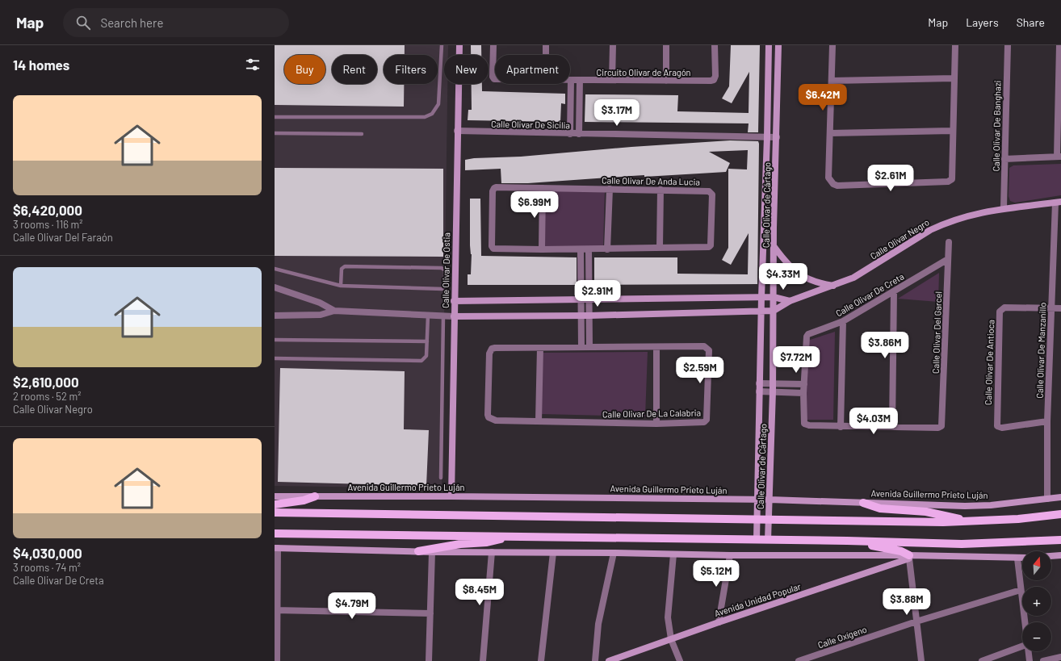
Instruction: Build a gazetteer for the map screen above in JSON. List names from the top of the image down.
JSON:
{
  "streets": {
    "street": [
      "Circuito Olivar de Aragón",
      "Calle Olivar De Sicilia",
      "Calle Olivar De Banghazi",
      "Calle Olivar De Anda Lucia",
      "Calle Olivar de Cártago",
      "Calle Olivar Negro",
      "Calle Olivar De Ostia",
      "Calle Olivar De Creta",
      "Calle Olivar Del Garcel",
      "Calle Olivar De Manzanillo",
      "Calle Olivar De Antioca",
      "Calle Olivar De La Calabria",
      "Avenida Guillermo Prieto Luján",
      "Avenida Unidad Popular",
      "Calle Oxígeno"
    ]
  },
  "crossings": [
    ["Calle Olivar De Sicilia", "Calle Olivar de Cártago"],
    ["Calle Olivar De Sicilia", "Calle Olivar De Ostia"],
    ["Calle Olivar De Banghazi", "Calle Olivar Negro"],
    ["Calle Olivar de Cártago", "Calle Olivar Negro"],
    ["Calle Olivar de Cártago", "Avenida Guillermo Prieto Luján"],
    ["Calle Olivar Negro", "Calle Olivar De Manzanillo"],
    ["Calle Olivar De Ostia", "Avenida Guillermo Prieto Luján"],
    ["Calle Olivar De Creta", "Calle Olivar Del Garcel"],
    ["Calle Olivar De Manzanillo", "Calle Olivar De Antioca"],
    ["Calle Olivar De Manzanillo", "Avenida Guillermo Prieto Luján"]
  ],
  "north": "top",
  "page": {
    "header": "Map",
    "search": "Search here",
    "nav": ["Map", "Layers", "Share"],
    "heading": "14 homes",
    "chip": [
      "Buy",
      "Rent",
      "Filters",
      "New",
      "Apartment"
    ],
    "list": [
      {
        "name": "$6,420,000",
        "note": "3 rooms · 116 m² · Calle Olivar Del Faraón"
      },
      {
        "name": "$2,610,000",
        "note": "2 rooms · 52 m² · Calle Olivar Negro"
      },
      {
        "name": "$4,030,000",
        "note": "3 rooms · 74 m² · Calle Olivar De Creta"
      }
    ],
    "price": [
      "$6.42M",
      "$3.17M",
      "$2.61M",
      "$6.99M",
      "$4.33M",
      "$2.91M",
      "$3.86M",
      "$7.72M",
      "$2.59M",
      "$4.03M",
      "$5.12M",
      "$8.45M",
      "$3.88M",
      "$4.79M"
    ],
    "map_buttons": ["+", "−"]
  }
}
